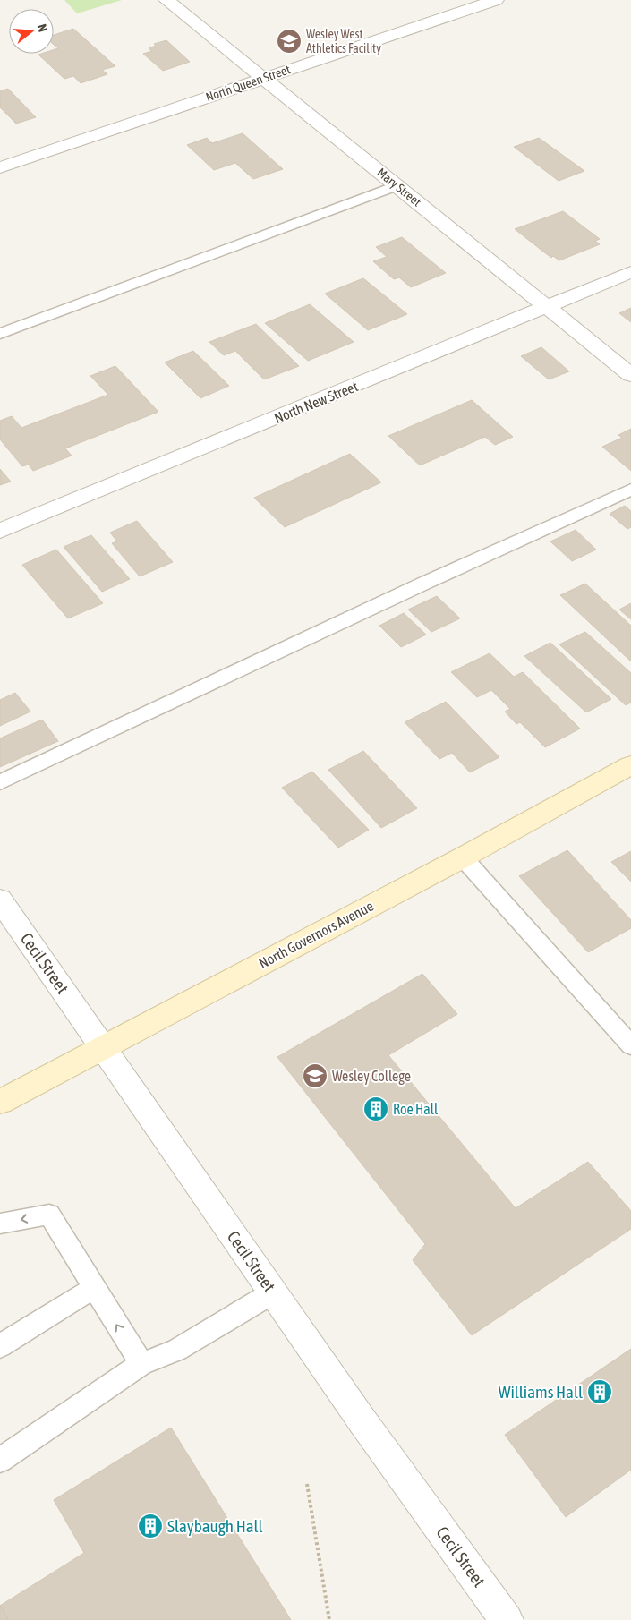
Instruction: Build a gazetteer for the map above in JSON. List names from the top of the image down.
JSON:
{
  "streets": {
    "main road": ["North Governors Avenue"],
    "street": [
      "North Queen Street",
      "Mary Street",
      "North New Street",
      "Cecil Street"
    ]
  },
  "crossings": [
    ["North Queen Street", "Mary Street"],
    ["Mary Street", "North New Street"],
    ["North Governors Avenue", "Cecil Street"]
  ],
  "places": {
    "school or university": ["Wesley West Athletics Facility", "Wesley College"],
    "building": ["Roe Hall", "Williams Hall", "Slaybaugh Hall"]
  },
  "north": "right"
}
